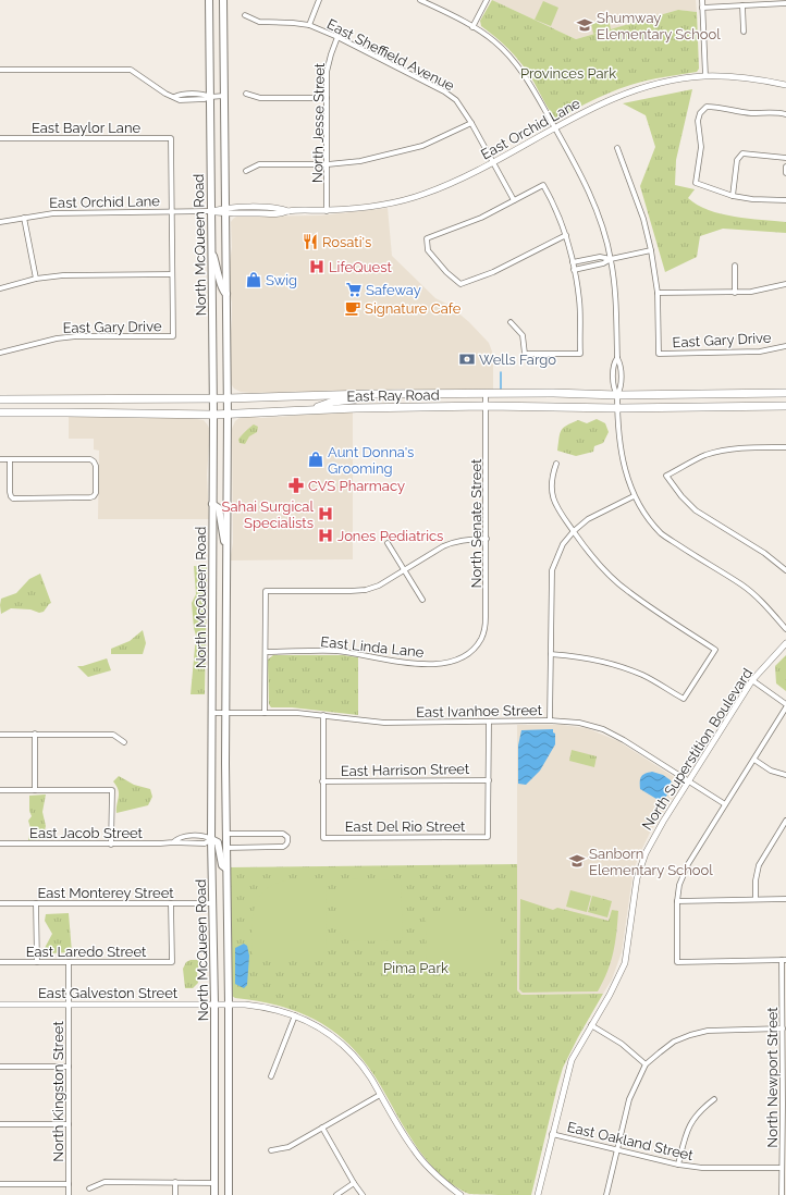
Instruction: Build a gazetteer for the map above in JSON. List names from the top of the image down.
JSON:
{
  "streets": {
    "main road": ["North McQueen Road", "East Ray Road"],
    "street": [
      "East Sheffield Avenue",
      "North Jesse Street",
      "East Baylor Lane",
      "East Orchid Lane",
      "East Gary Drive",
      "North Senate Street",
      "East Linda Lane",
      "East Ivanhoe Street",
      "North Superstition Boulevard",
      "East Harrison Street",
      "East Del Rio Street",
      "East Jacob Street",
      "East Monterey Street",
      "East Laredo Street",
      "East Galveston Street",
      "North Newport Street",
      "North Kingston Street",
      "East Oakland Street"
    ]
  },
  "crossings": [
    ["East Sheffield Avenue", "North Jesse Street"],
    ["East Sheffield Avenue", "East Orchid Lane"],
    ["North Jesse Street", "East Orchid Lane"],
    ["East Baylor Lane", "East Orchid Lane"],
    ["East Orchid Lane", "North McQueen Road"],
    ["North McQueen Road", "East Ray Road"],
    ["North McQueen Road", "East Ivanhoe Street"],
    ["North McQueen Road", "East Jacob Street"],
    ["North McQueen Road", "East Monterey Street"],
    ["North McQueen Road", "East Galveston Street"],
    ["East Ray Road", "North Senate Street"],
    ["North Senate Street", "East Linda Lane"],
    ["East Ivanhoe Street", "North Superstition Boulevard"],
    ["North Superstition Boulevard", "East Oakland Street"],
    ["East Harrison Street", "East Del Rio Street"],
    ["East Monterey Street", "East Laredo Street"],
    ["East Laredo Street", "North Kingston Street"],
    ["East Galveston Street", "North Kingston Street"],
    ["North Newport Street", "East Oakland Street"]
  ],
  "parks": ["Provinces Park", "Pima Park"],
  "places": {
    "school or university": ["Shumway Elementary School", "Sanborn Elementary School"],
    "restaurant": ["Rosati's"],
    "hospital": ["LifeQuest", "Sahai Surgical Specialists", "Jones Pediatrics"],
    "shop": ["Swig", "Aunt Donna's Grooming"],
    "supermarket": ["Safeway"],
    "cafe": ["Signature Cafe"],
    "bank": ["Wells Fargo"],
    "pharmacy": ["CVS Pharmacy"]
  }
}
